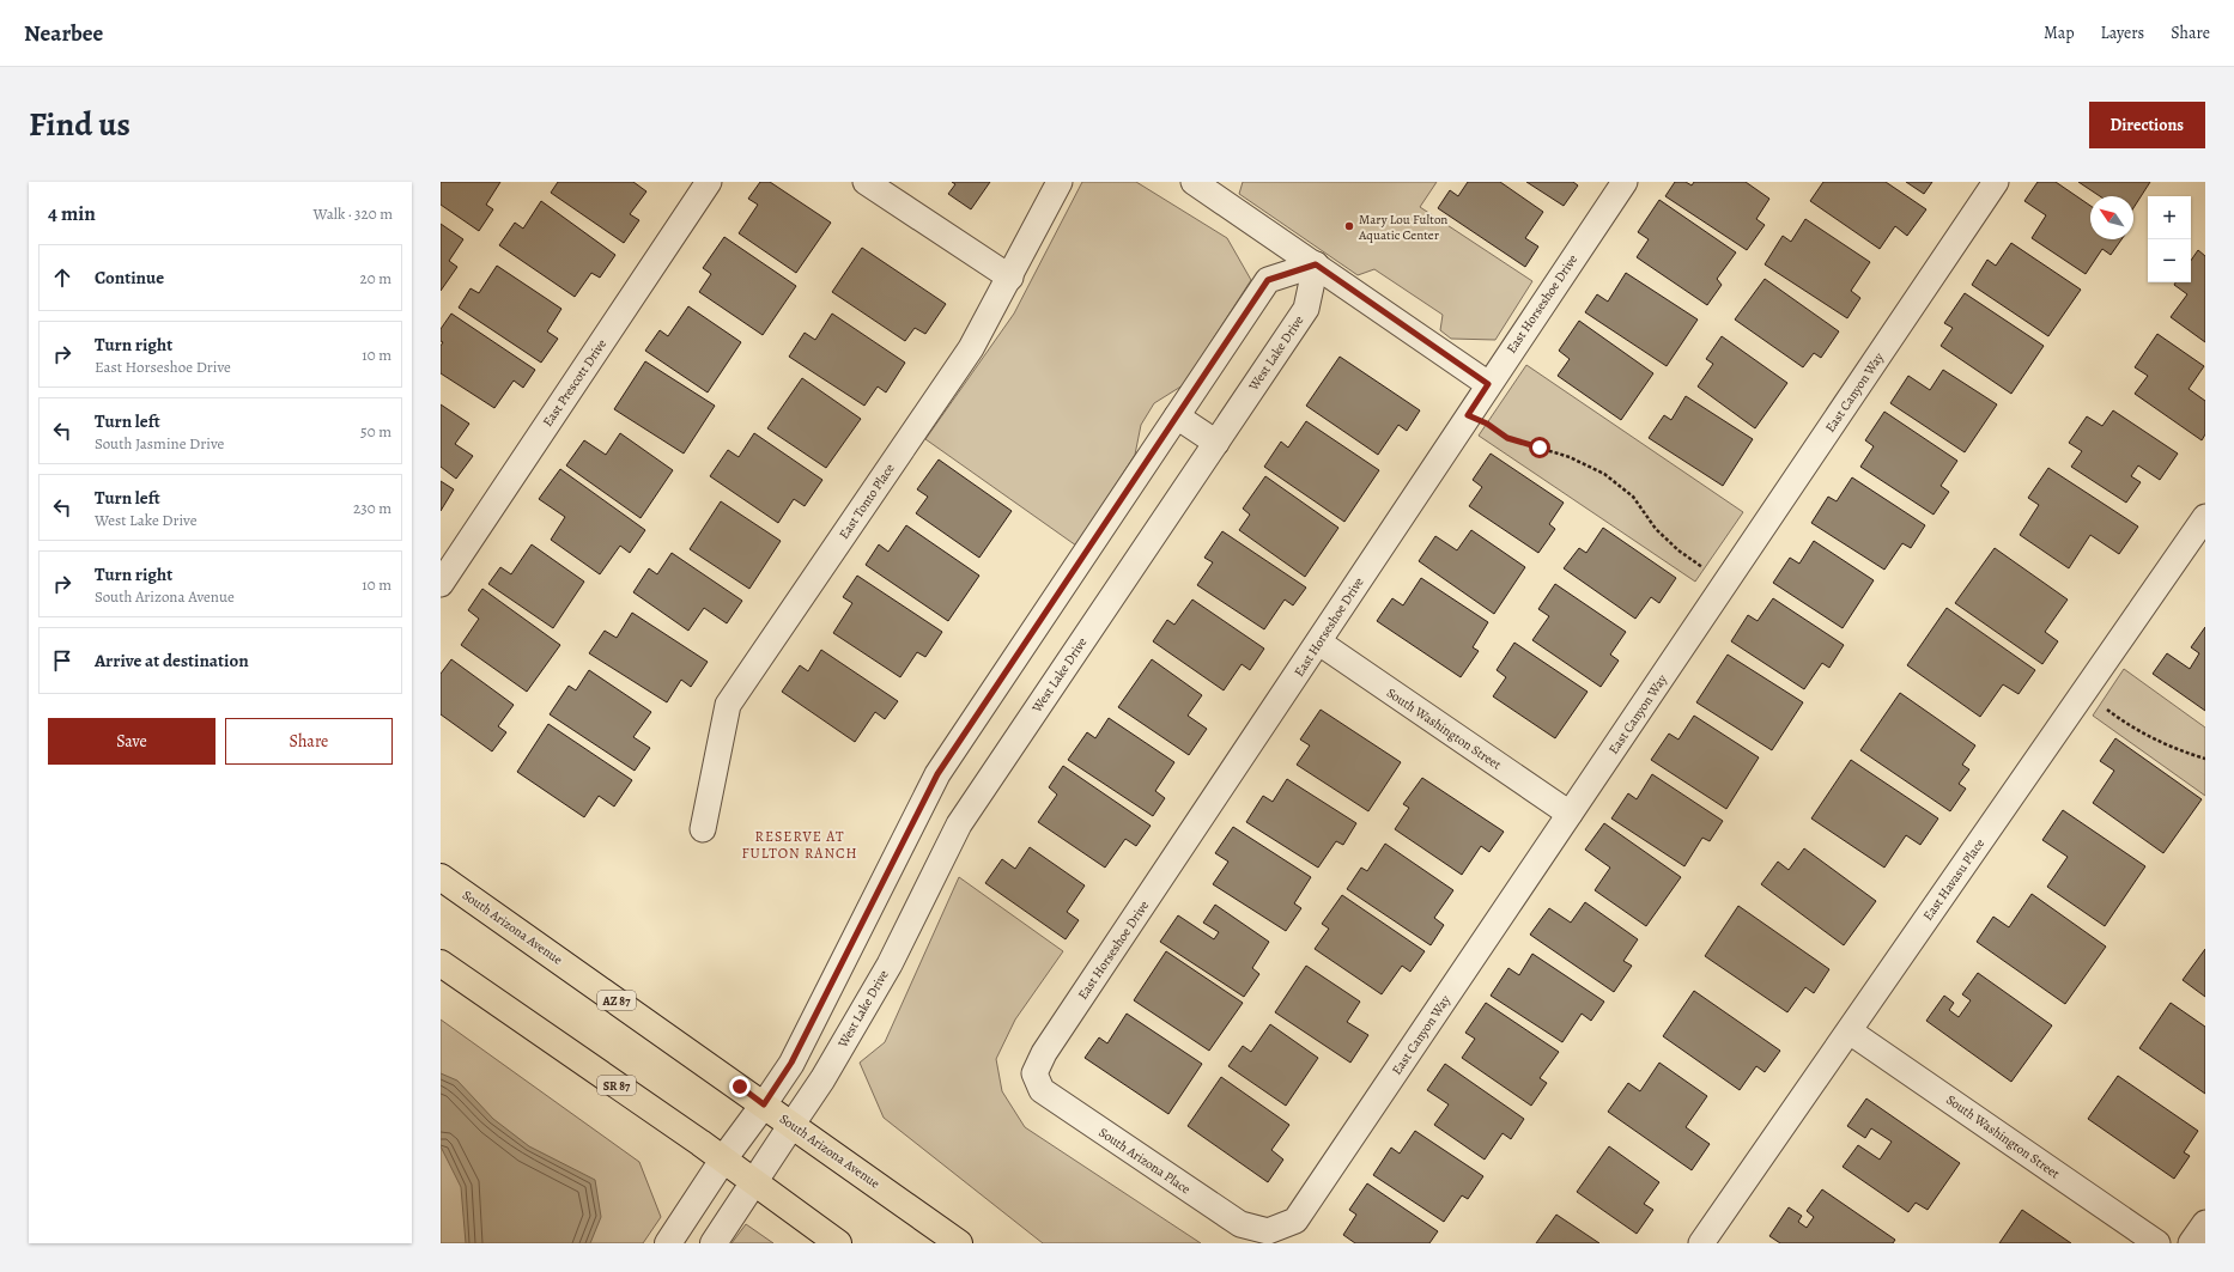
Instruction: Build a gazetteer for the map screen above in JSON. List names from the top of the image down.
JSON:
{
  "streets": {
    "main road": ["South Arizona Avenue", "AZ 87", "SR 87"],
    "street": [
      "East Horseshoe Drive",
      "West Lake Drive",
      "East Prescott Drive",
      "East Canyon Way",
      "East Tonto Place",
      "South Washington Street",
      "East Havasu Place",
      "South Arizona Place"
    ]
  },
  "crossings": [
    ["East Horseshoe Drive", "South Washington Street"],
    ["East Horseshoe Drive", "South Arizona Place"],
    ["West Lake Drive", "South Arizona Avenue"],
    ["East Canyon Way", "South Washington Street"],
    ["East Canyon Way", "South Arizona Place"],
    ["South Washington Street", "East Havasu Place"]
  ],
  "districts": ["RESERVE AT FULTON RANCH"],
  "places": ["Mary Lou Fulton Aquatic Center"],
  "north": "top left",
  "page": {
    "header": "Nearbee",
    "nav": ["Map", "Layers", "Share"],
    "title": "Find us",
    "buttons": [
      "Directions",
      ["Save", "Share"]
    ],
    "heading": ["4 min", "Walk · 320 m"],
    "map_buttons": ["+", "−"],
    "list": [
      ["Continue", "20 m"],
      ["Turn right", "East Horseshoe Drive", "10 m"],
      ["Turn left", "South Jasmine Drive", "50 m"],
      ["Turn left", "West Lake Drive", "230 m"],
      ["Turn right", "South Arizona Avenue", "10 m"],
      "Arrive at destination"
    ]
  }
}
